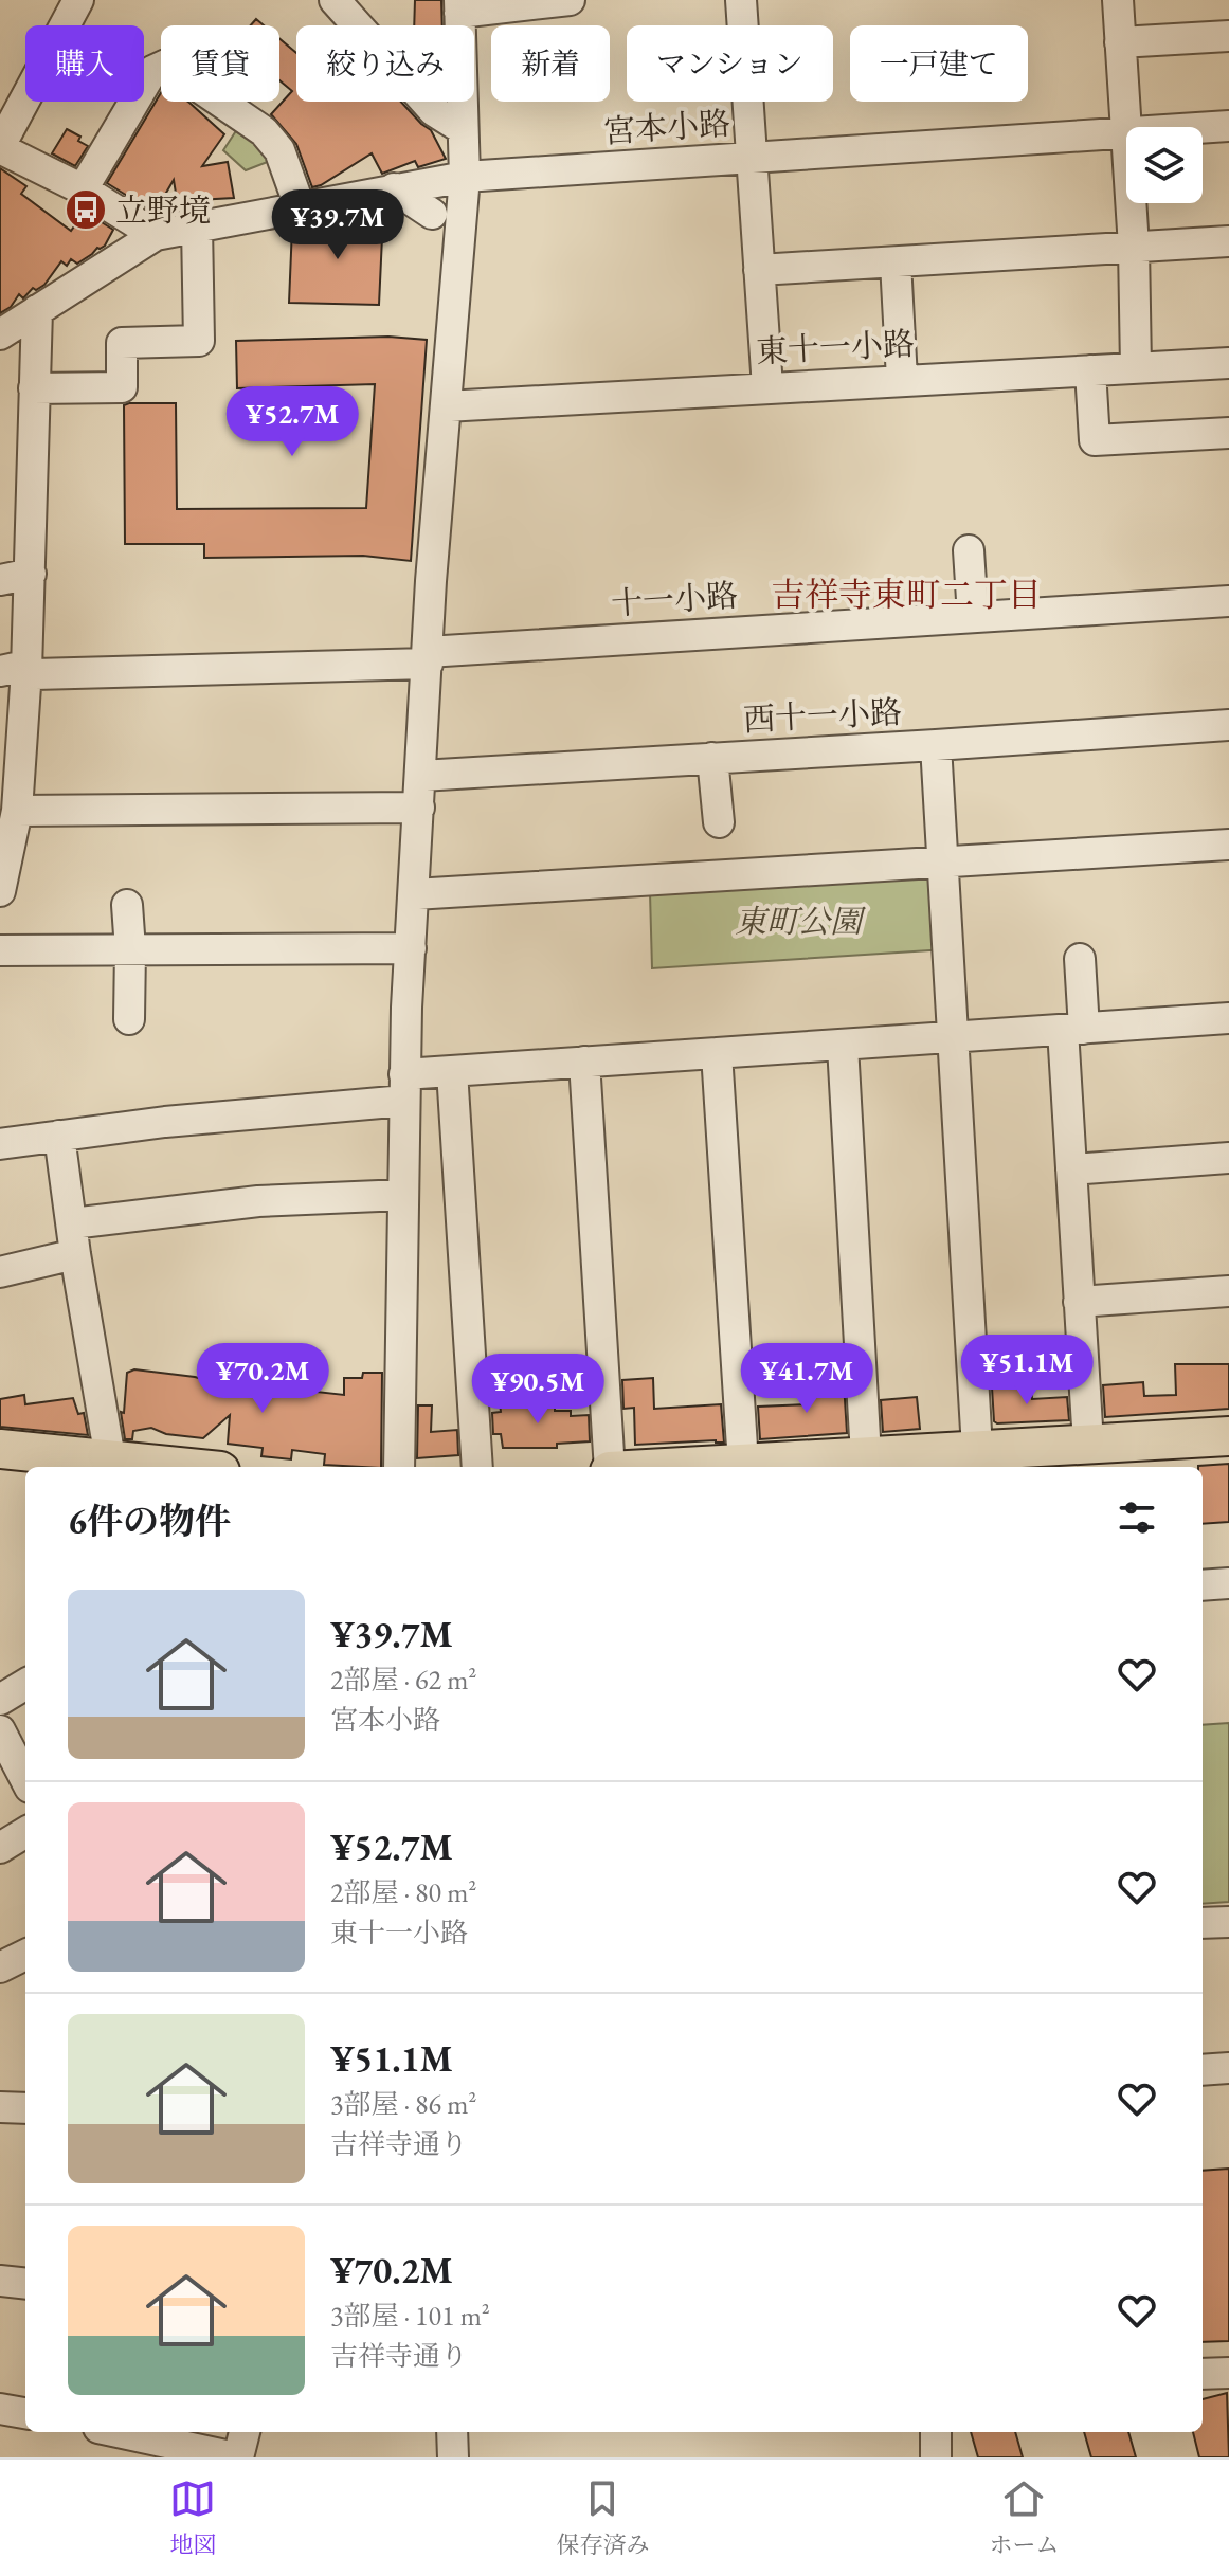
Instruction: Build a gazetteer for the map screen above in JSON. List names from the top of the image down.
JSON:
{
  "streets": {
    "street": [
      "宮本小路",
      "東十一小路",
      "十一小路",
      "西十一小路"
    ]
  },
  "districts": ["吉祥寺東町二丁目"],
  "parks": ["東町公園"],
  "places": {
    "bus stop": ["立野境"]
  },
  "page": {
    "chip": [
      "購入",
      "賃貸",
      "絞り込み",
      "新着",
      "マンション",
      "一戸建て"
    ],
    "price": [
      "¥39.7M",
      "¥52.7M",
      "¥51.1M",
      "¥70.2M",
      "¥41.7M",
      "¥90.5M"
    ],
    "heading": "6件の物件",
    "list": [
      {
        "name": "¥39.7M",
        "note": "2部屋 · 62 m² · 宮本小路"
      },
      {
        "name": "¥52.7M",
        "note": "2部屋 · 80 m² · 東十一小路"
      },
      {
        "name": "¥51.1M",
        "note": "3部屋 · 86 m² · 吉祥寺通り"
      },
      {
        "name": "¥70.2M",
        "note": "3部屋 · 101 m² · 吉祥寺通り"
      }
    ],
    "tabs": ["地図", "保存済み", "ホーム"]
  }
}
